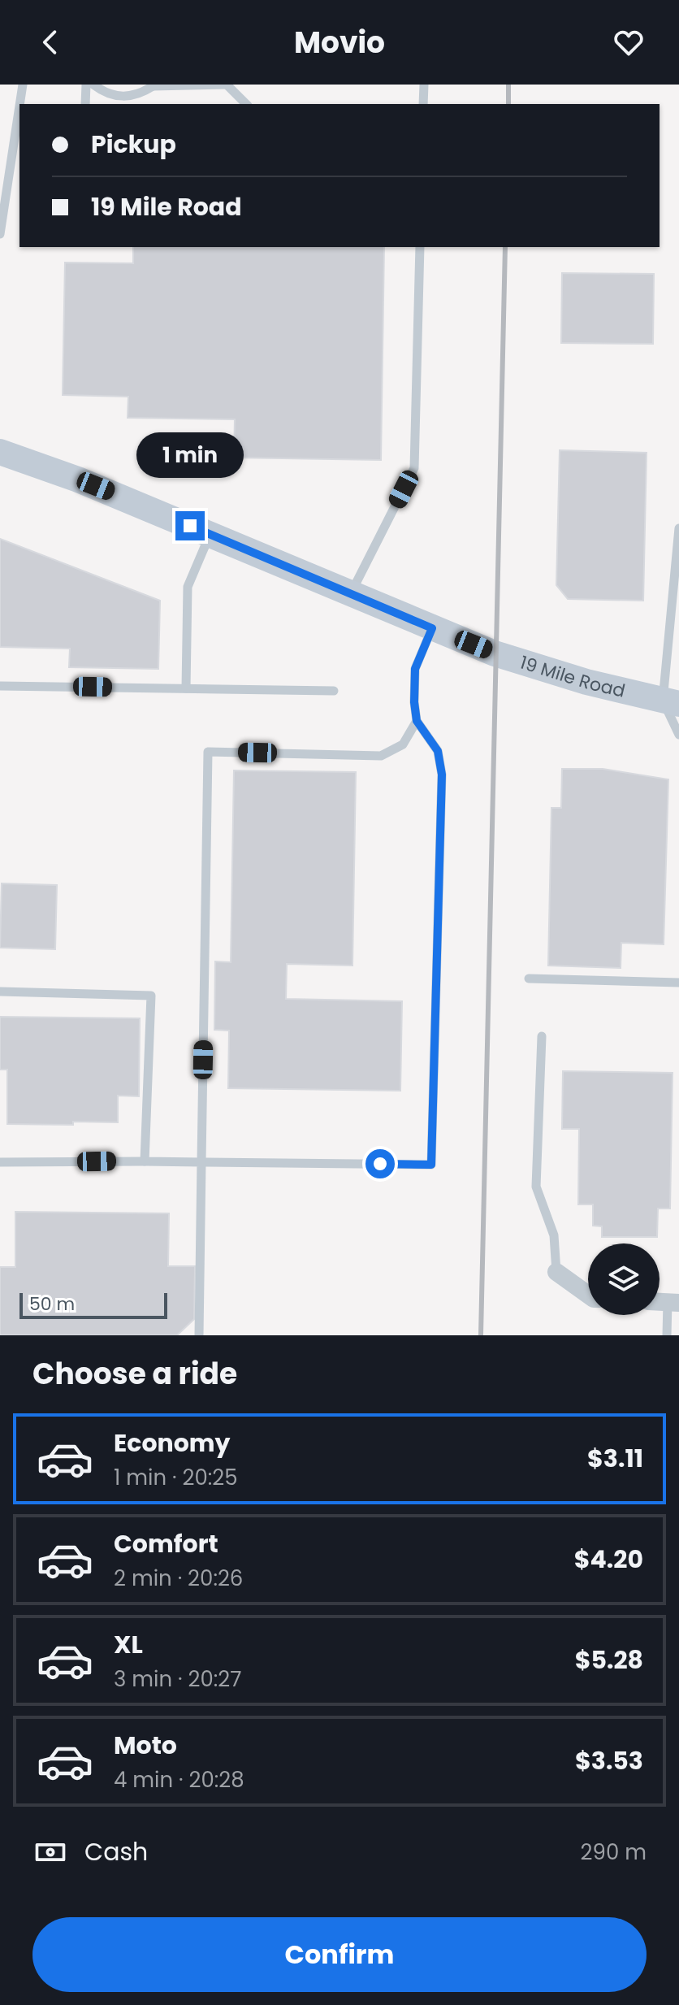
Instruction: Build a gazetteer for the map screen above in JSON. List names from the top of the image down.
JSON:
{
  "streets": {
    "street": ["19 Mile Road"]
  },
  "scale_bar": "50 m",
  "page": {
    "header": "Movio",
    "banner": ["Pickup", "19 Mile Road"],
    "bubble": "1 min",
    "scale": "50 m",
    "heading": "Choose a ride",
    "list": [
      {
        "name": "Economy",
        "note": "1 min · 20:25",
        "value": "$3.11"
      },
      {
        "name": "Comfort",
        "note": "2 min · 20:26",
        "value": "$4.20"
      },
      {
        "name": "XL",
        "note": "3 min · 20:27",
        "value": "$5.28"
      },
      {
        "name": "Moto",
        "note": "4 min · 20:28",
        "value": "$3.53"
      }
    ],
    "pay": ["Cash", "290 m"],
    "buttons": "Confirm"
  }
}
